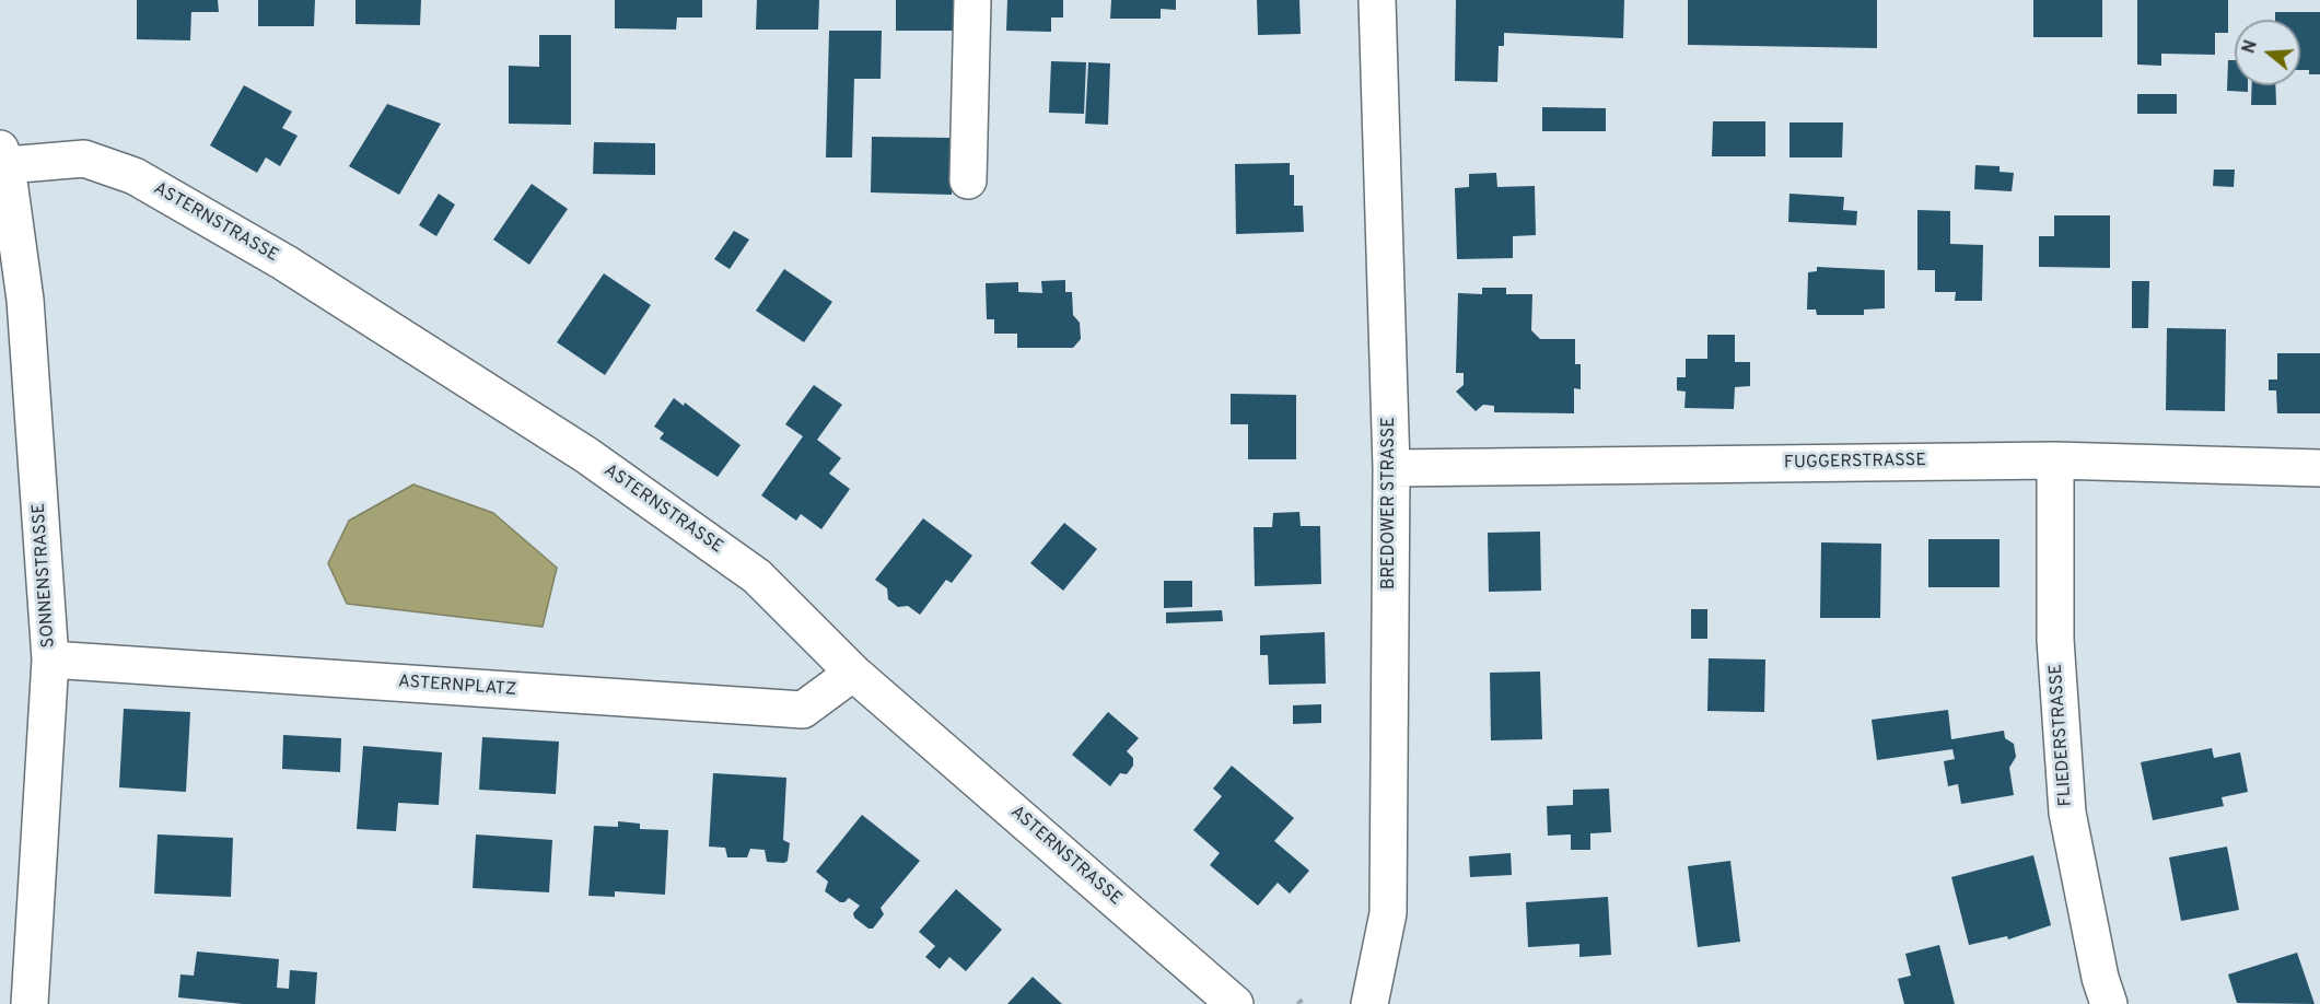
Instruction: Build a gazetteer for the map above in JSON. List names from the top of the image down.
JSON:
{
  "streets": {
    "street": [
      "ASTERNSTRASSE",
      "FUGGERSTRASSE",
      "BREDOWER STRASSE",
      "SONNENSTRASSE",
      "ASTERNPLATZ",
      "FLIEDERSTRASSE"
    ]
  },
  "crossings": [
    ["ASTERNSTRASSE", "SONNENSTRASSE"],
    ["ASTERNSTRASSE", "ASTERNPLATZ"],
    ["FUGGERSTRASSE", "BREDOWER STRASSE"],
    ["FUGGERSTRASSE", "FLIEDERSTRASSE"],
    ["SONNENSTRASSE", "ASTERNPLATZ"]
  ],
  "north": "left"
}
